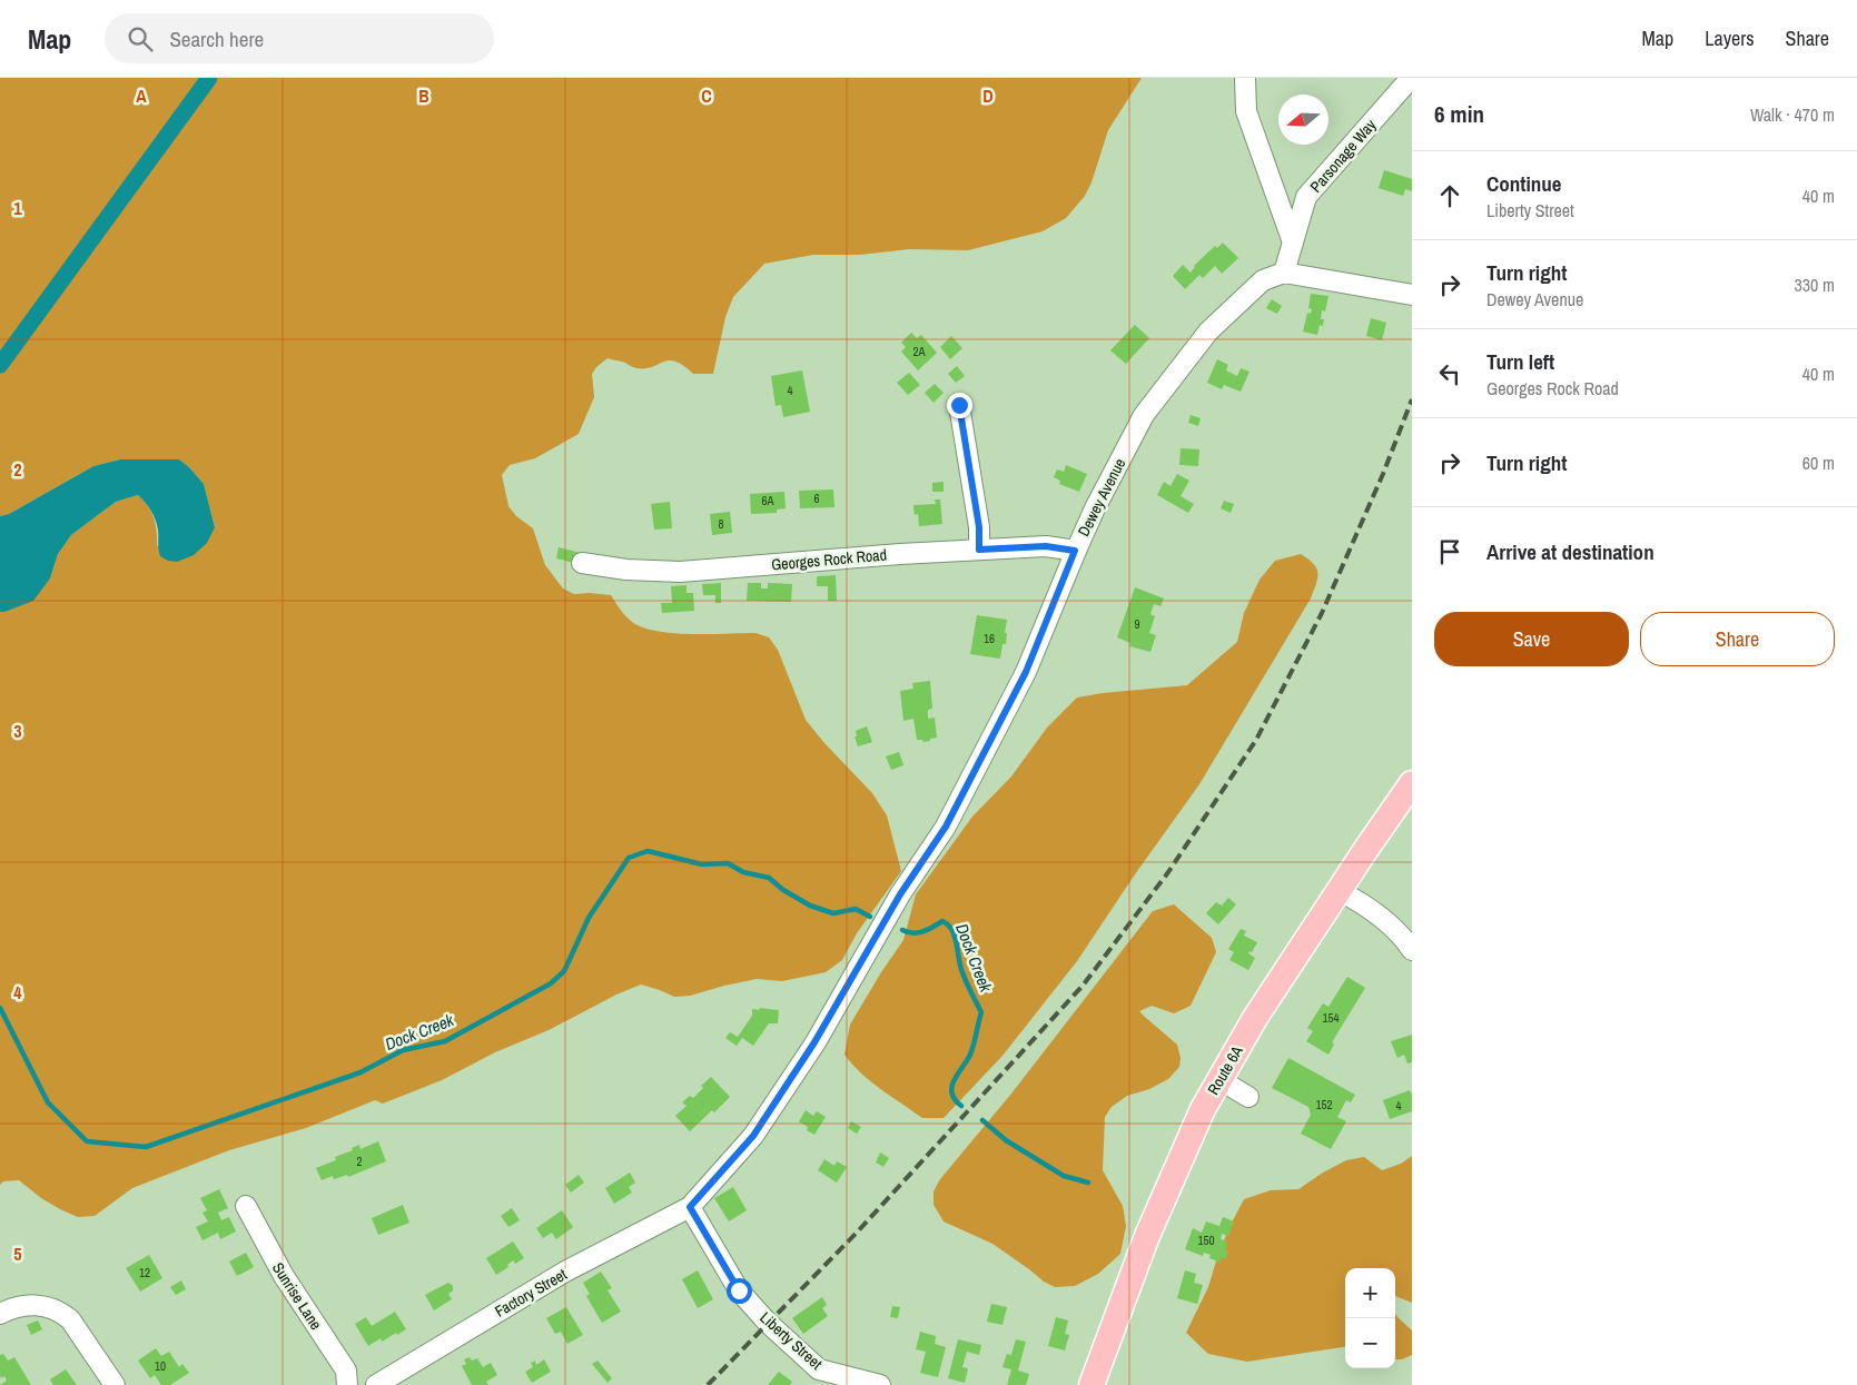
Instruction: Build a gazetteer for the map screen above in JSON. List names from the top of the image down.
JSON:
{
  "streets": {
    "main road": ["Route 6A"],
    "street": [
      "Parsonage Way",
      "Dewey Avenue",
      "Georges Rock Road",
      "Factory Street",
      "Sunrise Lane",
      "Liberty Street"
    ]
  },
  "crossings": [
    ["Parsonage Way", "Dewey Avenue"],
    ["Dewey Avenue", "Georges Rock Road"],
    ["Dewey Avenue", "Factory Street"],
    ["Dewey Avenue", "Liberty Street"],
    ["Factory Street", "Liberty Street"]
  ],
  "water": ["Dock Creek"],
  "house_numbers": [
    "2A",
    "4",
    "6",
    "6A",
    "8",
    "9",
    "16",
    "154",
    "152",
    "4",
    "2",
    "150",
    "12",
    "10"
  ],
  "north": "left",
  "page": {
    "header": "Map",
    "search": "Search here",
    "nav": ["Map", "Layers", "Share"],
    "heading": ["6 min", "Walk · 470 m"],
    "list": [
      ["Continue", "Liberty Street", "40 m"],
      ["Turn right", "Dewey Avenue", "330 m"],
      ["Turn left", "Georges Rock Road", "40 m"],
      ["Turn right", "60 m"],
      "Arrive at destination"
    ],
    "buttons": ["Save", "Share"],
    "map_buttons": ["+", "−"]
  },
  "grid": {
    "columns": [
      "A",
      "B",
      "C",
      "D"
    ],
    "rows": [
      "1",
      "2",
      "3",
      "4",
      "5"
    ]
  }
}
